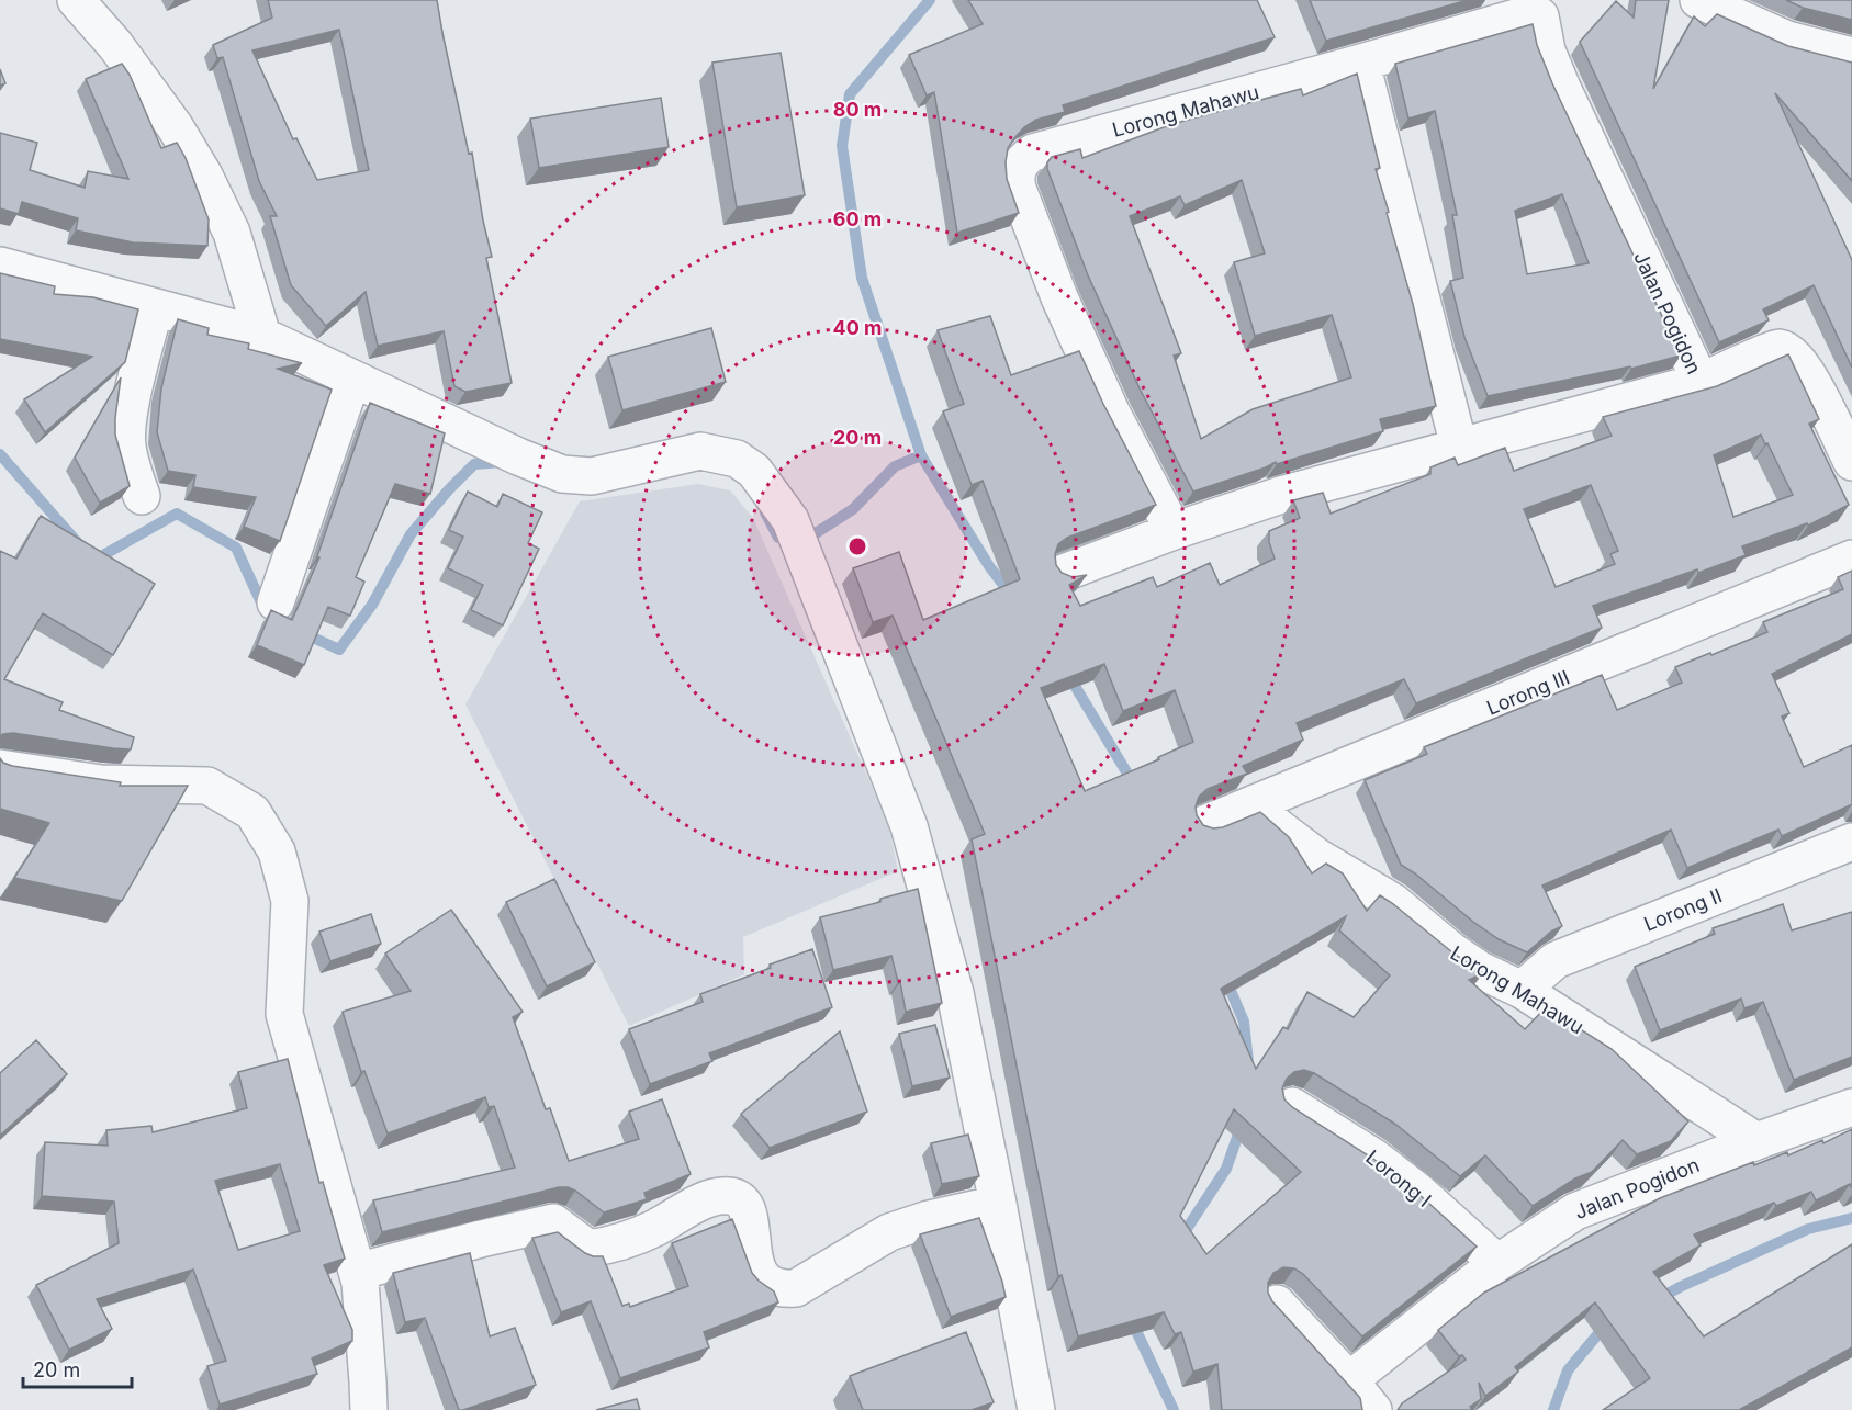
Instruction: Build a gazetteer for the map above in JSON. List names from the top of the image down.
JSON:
{
  "streets": {
    "street": [
      "Lorong Mahawu",
      "Jalan Pogidon",
      "Lorong III",
      "Lorong II",
      "Lorong I"
    ]
  },
  "crossings": [
    ["Lorong Mahawu", "Jalan Pogidon"],
    ["Lorong Mahawu", "Lorong III"],
    ["Lorong Mahawu", "Lorong II"],
    ["Jalan Pogidon", "Lorong I"]
  ],
  "scale_bar": "20 m",
  "rings": [
    "80 m",
    "60 m",
    "40 m",
    "20 m"
  ]
}
